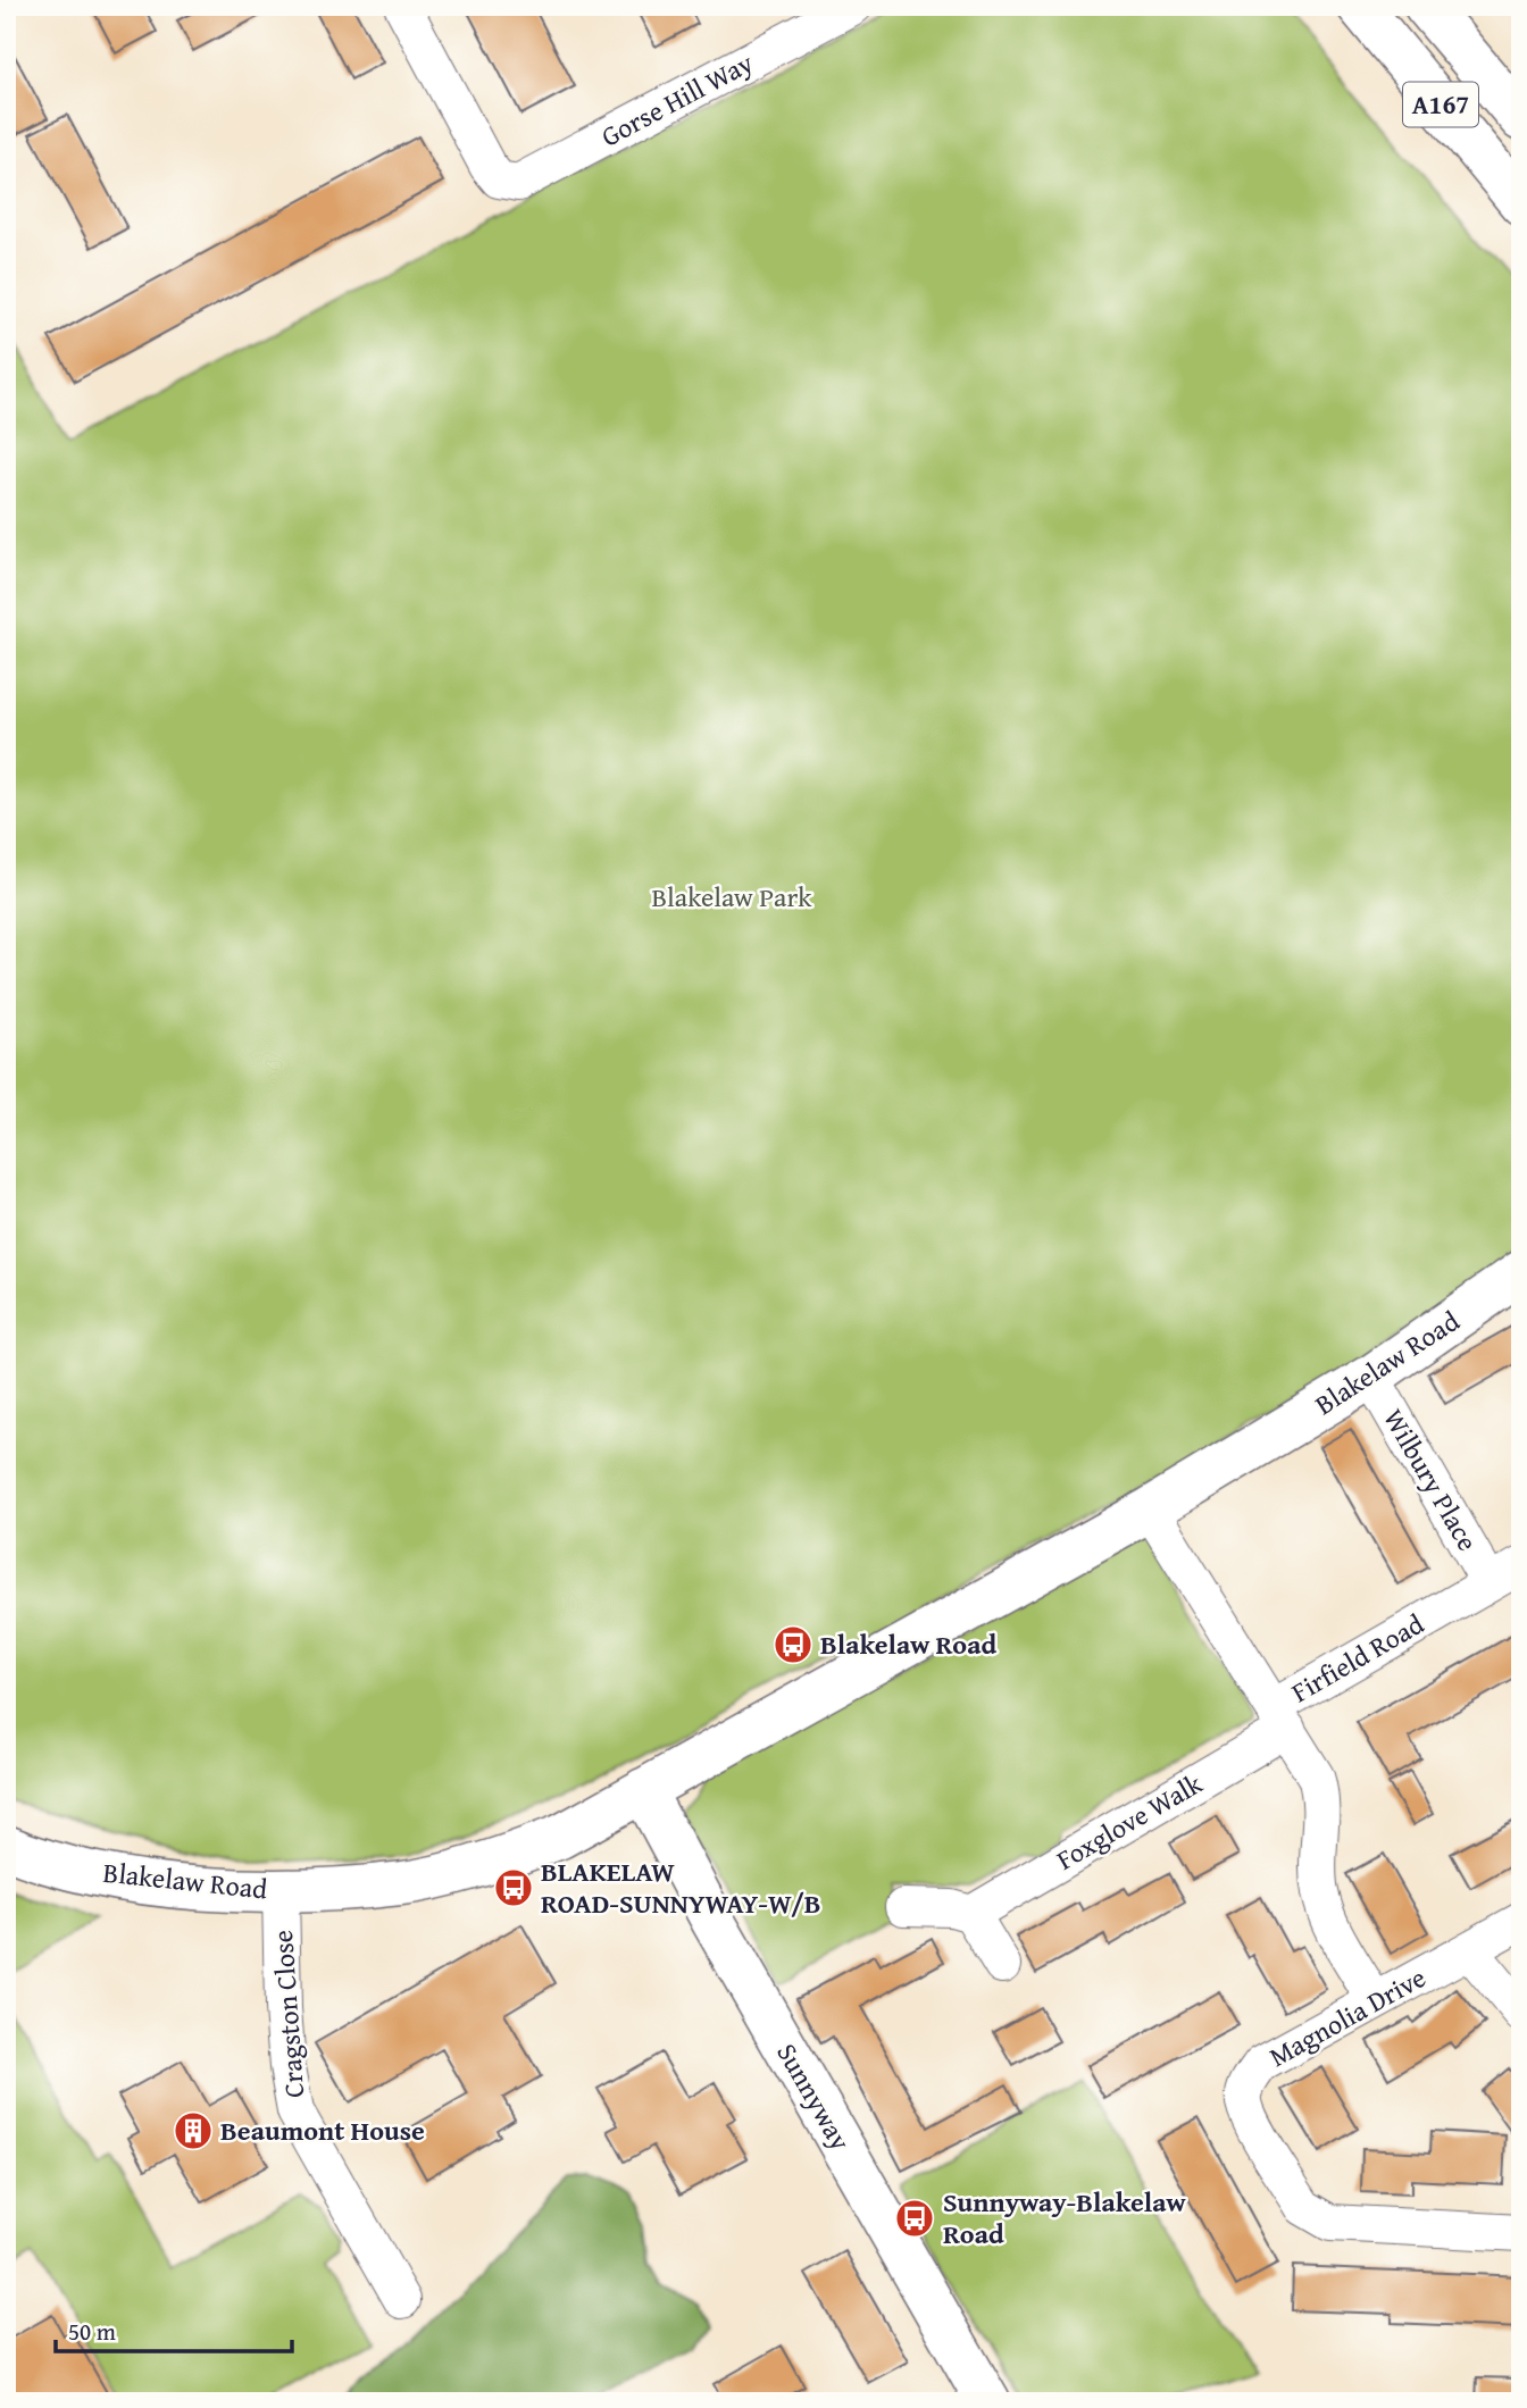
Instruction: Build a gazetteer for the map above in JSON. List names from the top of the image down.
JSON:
{
  "streets": {
    "main road": ["A167", "Blakelaw Road", "Sunnyway"],
    "street": [
      "Gorse Hill Way",
      "Wilbury Place",
      "Firfield Road",
      "Foxglove Walk",
      "Cragston Close",
      "Magnolia Drive"
    ]
  },
  "crossings": [
    ["Blakelaw Road", "Wilbury Place"],
    ["Blakelaw Road", "Firfield Road"],
    ["Blakelaw Road", "Cragston Close"],
    ["Blakelaw Road", "Sunnyway"],
    ["Wilbury Place", "Firfield Road"],
    ["Firfield Road", "Foxglove Walk"]
  ],
  "parks": ["Blakelaw Park"],
  "places": {
    "bus stop": ["Blakelaw Road", "BLAKELAW ROAD-SUNNYWAY-W/B", "Sunnyway-Blakelaw Road"],
    "building": ["Beaumont House"]
  },
  "scale_bar": "50 m"
}
